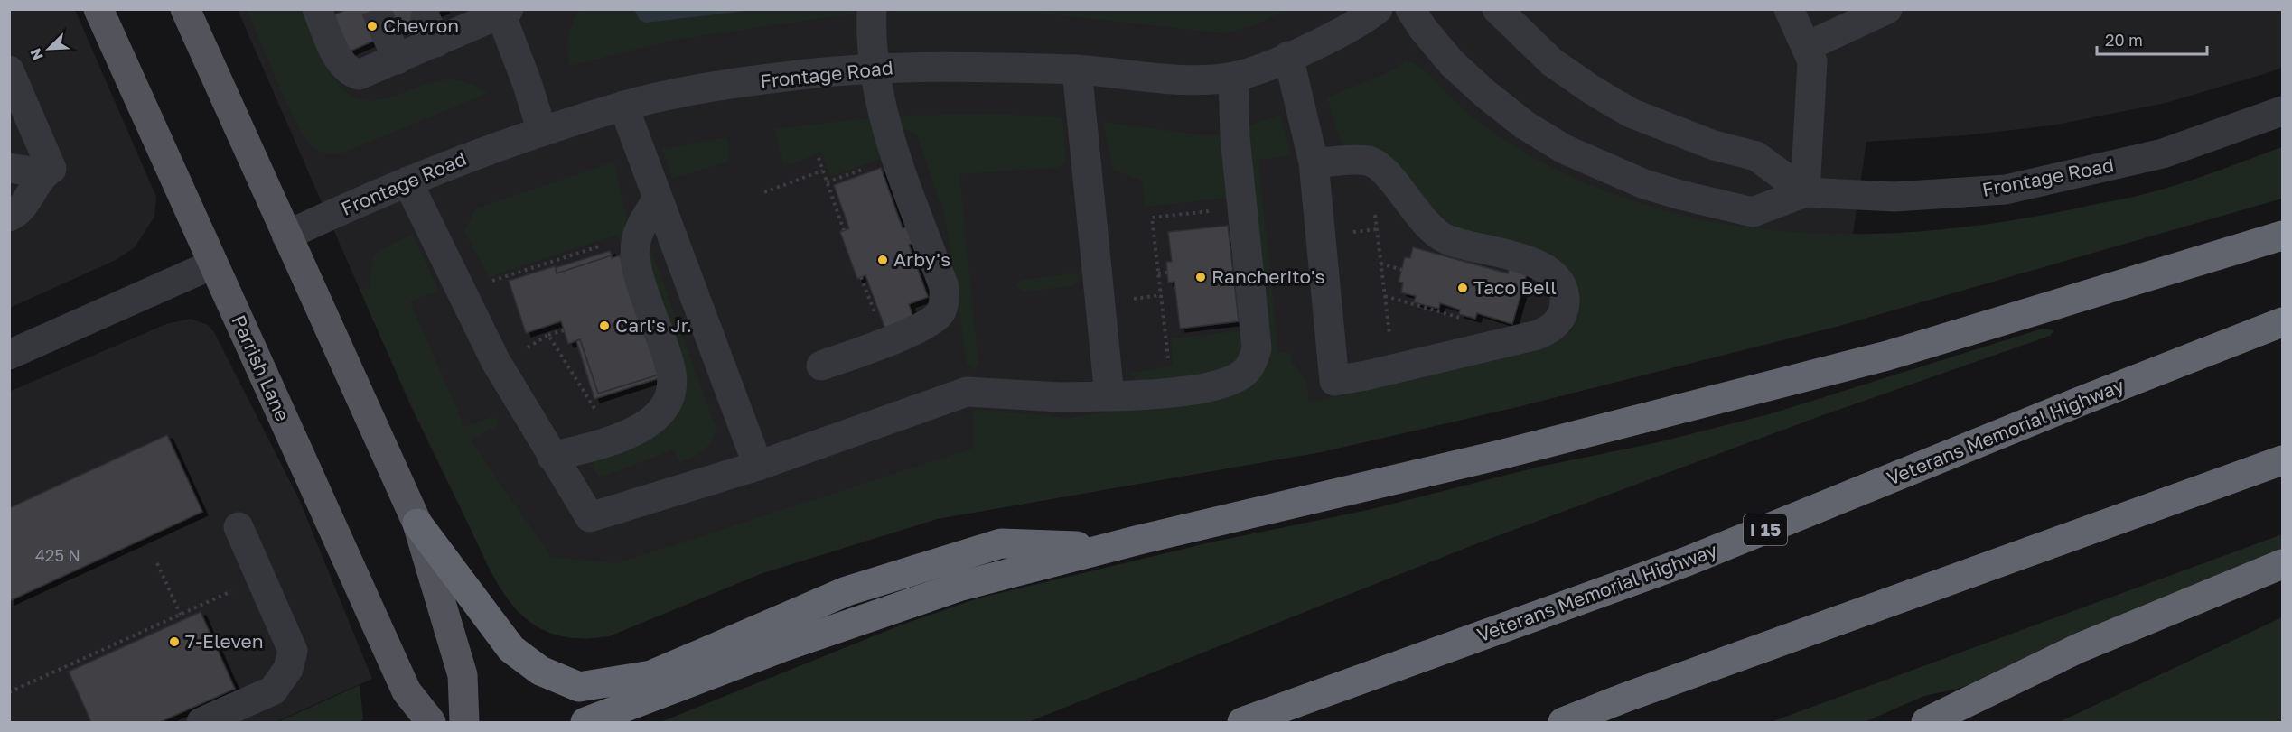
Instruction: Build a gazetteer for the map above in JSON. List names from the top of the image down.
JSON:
{
  "streets": {
    "highway": ["Veterans Memorial Highway", "I 15"],
    "main road": ["Parrish Lane"],
    "street": ["Frontage Road"]
  },
  "places": [
    "Chevron",
    "Arby's",
    "Rancherito's",
    "Taco Bell",
    "Carl's Jr.",
    "7-Eleven"
  ],
  "house_numbers": ["425 N"],
  "scale_bar": "20 m",
  "north": "bottom left"
}
